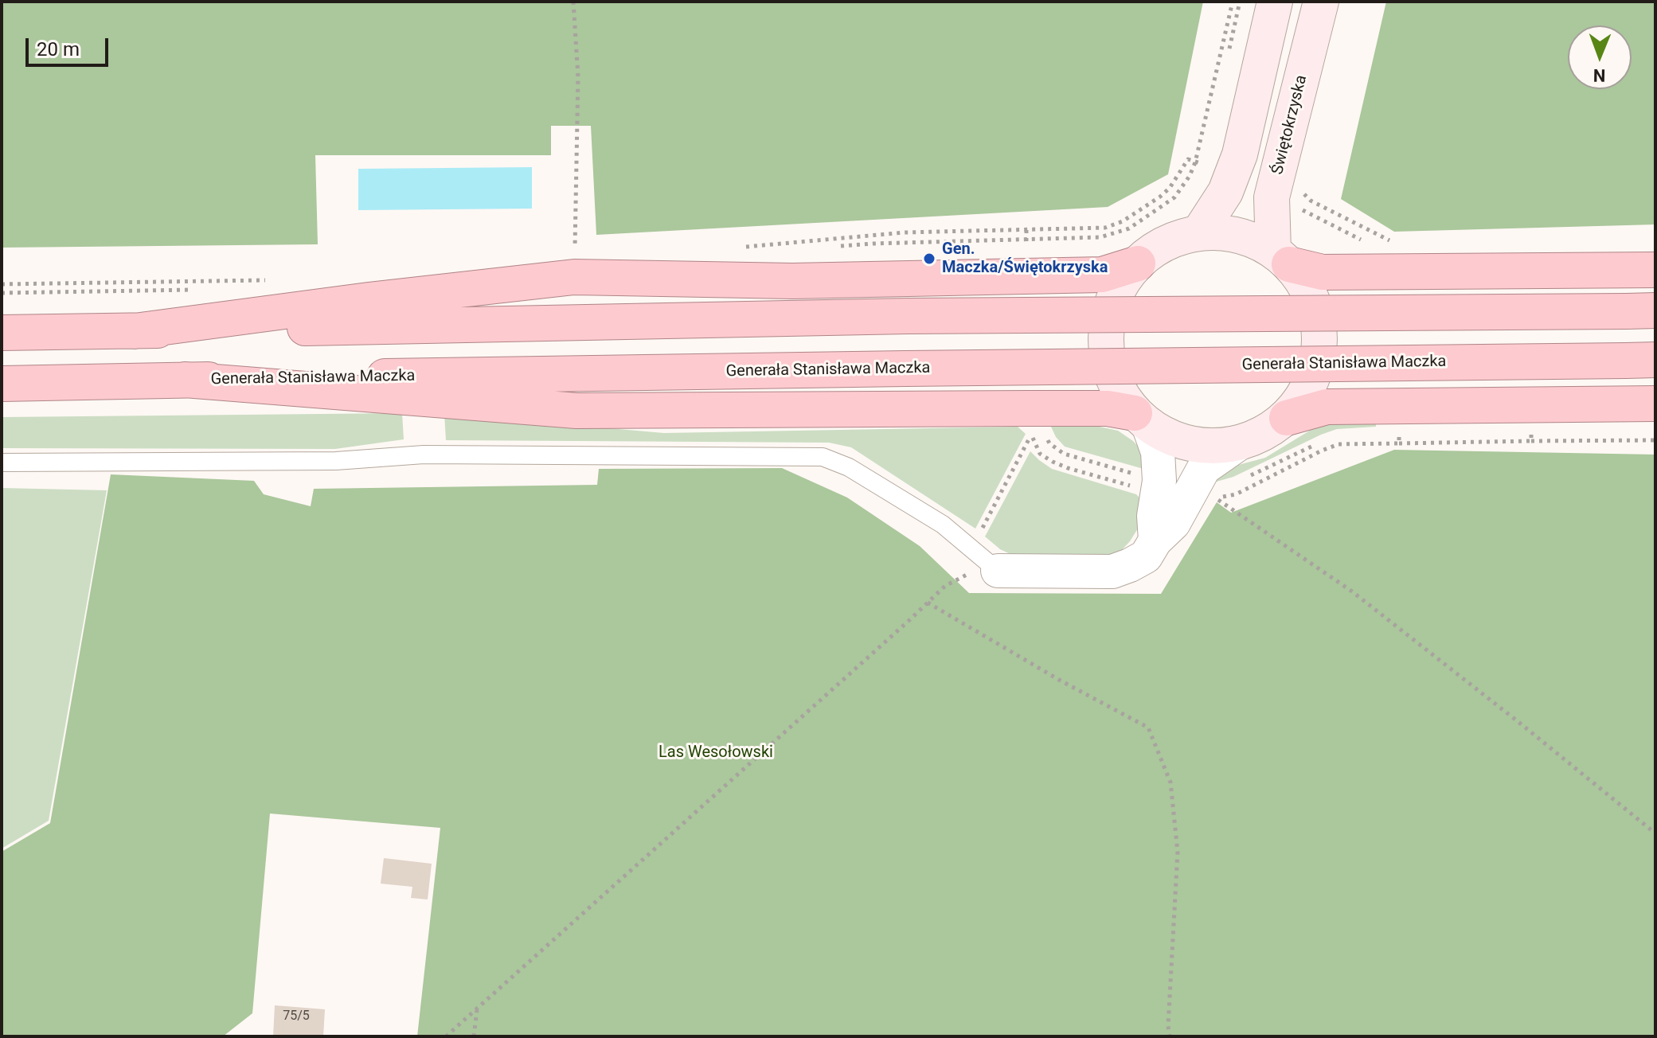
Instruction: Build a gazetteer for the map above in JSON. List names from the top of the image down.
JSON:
{
  "streets": {
    "highway": ["Generała Stanisława Maczka"],
    "main road": ["Świętokrzyska"]
  },
  "parks": ["Las Wesołowski"],
  "places": ["Gen. Maczka/Świętokrzyska"],
  "house_numbers": ["75/5"],
  "scale_bar": "20 m",
  "north": "bottom"
}
